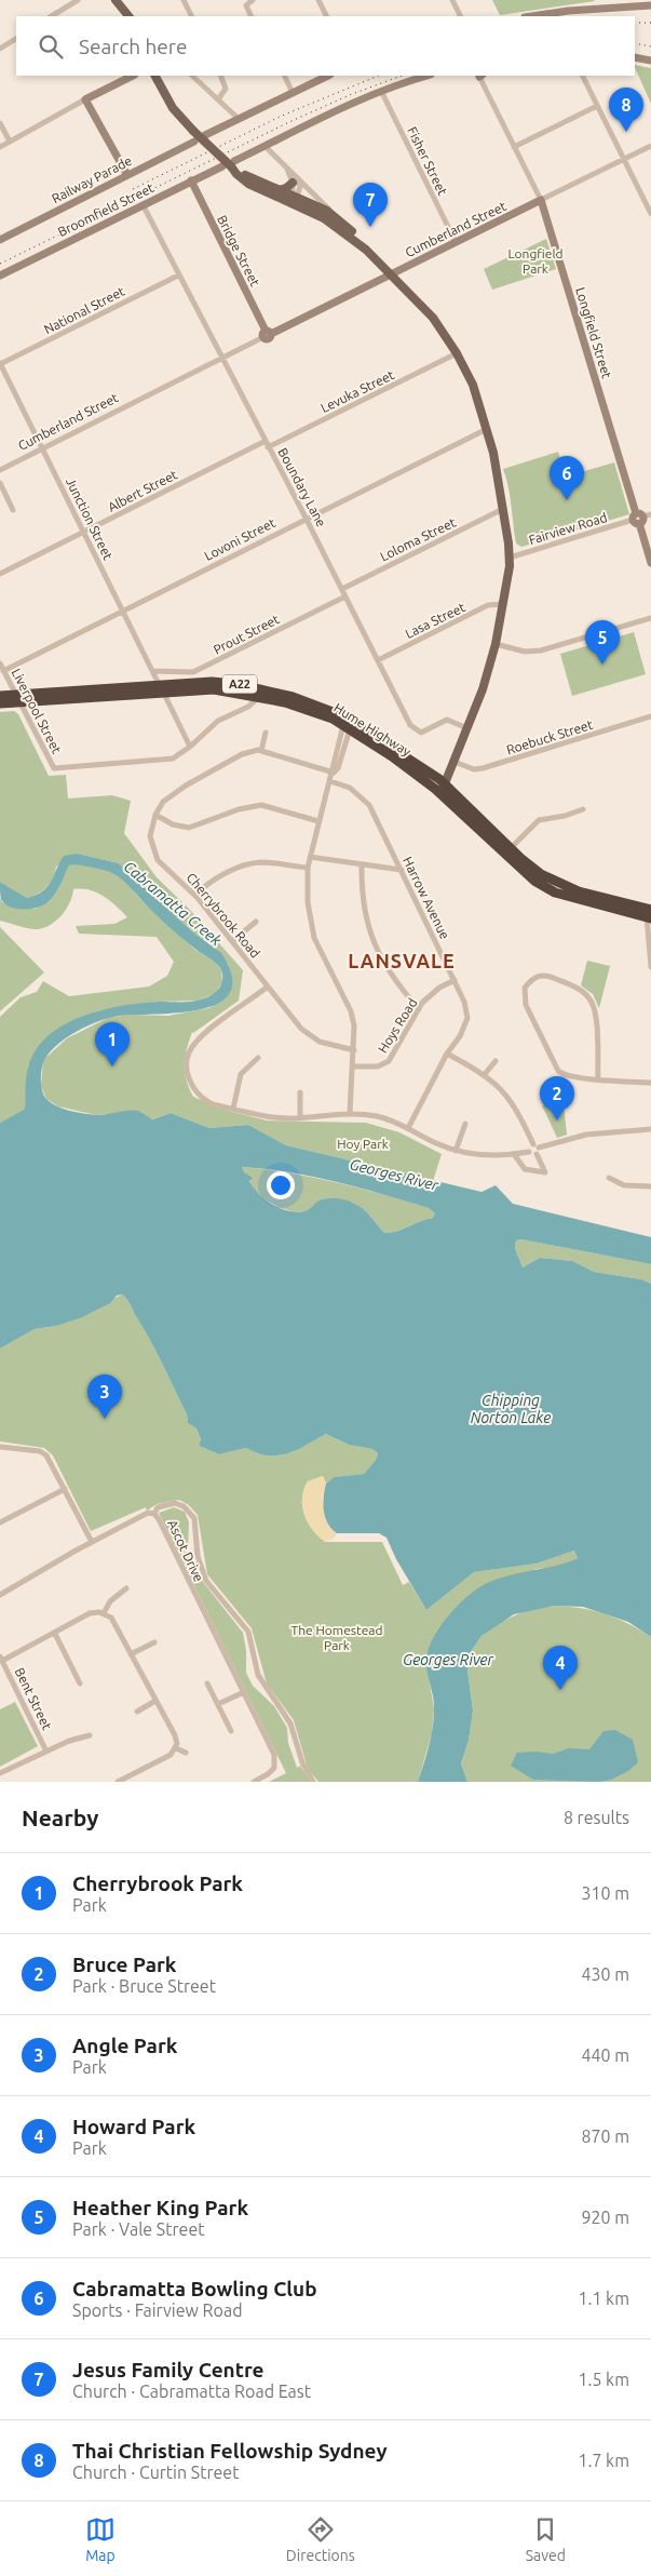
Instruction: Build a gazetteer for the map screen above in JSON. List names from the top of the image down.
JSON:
{
  "streets": {
    "highway": ["A22", "Hume Highway"],
    "street": [
      "Fisher Street",
      "Railway Parade",
      "Broomfield Street",
      "Cumberland Street",
      "Bridge Street",
      "National Street",
      "Longfield Street",
      "Levuka Street",
      "Boundary Lane",
      "Albert Street",
      "Junction Street",
      "Fairview Road",
      "Lovoni Street",
      "Loloma Street",
      "Lasa Street",
      "Prout Street",
      "Liverpool Street",
      "Roebuck Street",
      "Harrow Avenue",
      "Cherrybrook Road",
      "Hoys Road",
      "Ascot Drive",
      "Bent Street"
    ]
  },
  "crossings": [
    ["Fisher Street", "Broomfield Street"],
    ["Fisher Street", "Cumberland Street"],
    ["Broomfield Street", "Bridge Street"],
    ["Broomfield Street", "Boundary Lane"],
    ["Cumberland Street", "Bridge Street"],
    ["Cumberland Street", "Longfield Street"],
    ["Cumberland Street", "Boundary Lane"],
    ["Cumberland Street", "Junction Street"],
    ["National Street", "Boundary Lane"],
    ["National Street", "Junction Street"],
    ["Longfield Street", "Fairview Road"],
    ["Levuka Street", "Boundary Lane"],
    ["Boundary Lane", "Albert Street"],
    ["Boundary Lane", "Lovoni Street"],
    ["Boundary Lane", "Loloma Street"],
    ["Boundary Lane", "Lasa Street"],
    ["Boundary Lane", "Prout Street"],
    ["Albert Street", "Junction Street"],
    ["Junction Street", "Lovoni Street"],
    ["Junction Street", "Prout Street"],
    ["Junction Street", "Liverpool Street"],
    ["Junction Street", "Hume Highway"],
    ["Lovoni Street", "Liverpool Street"],
    ["Liverpool Street", "Hume Highway"],
    ["Harrow Avenue", "Hoys Road"]
  ],
  "districts": ["LANSVALE"],
  "water": ["Cabramatta Creek", "Georges River", "Chipping Norton Lake"],
  "parks": ["Longfield Park", "Hoy Park", "The Homestead Park"],
  "page": {
    "search": "Search here",
    "pins": [
      "8",
      "7",
      "6",
      "5",
      "1",
      "2",
      "3",
      "4"
    ],
    "heading": ["Nearby", "8 results"],
    "list": [
      {
        "mark": "1",
        "name": "Cherrybrook Park",
        "note": "Park",
        "value": "310 m"
      },
      {
        "mark": "2",
        "name": "Bruce Park",
        "note": "Park · Bruce Street",
        "value": "430 m"
      },
      {
        "mark": "3",
        "name": "Angle Park",
        "note": "Park",
        "value": "440 m"
      },
      {
        "mark": "4",
        "name": "Howard Park",
        "note": "Park",
        "value": "870 m"
      },
      {
        "mark": "5",
        "name": "Heather King Park",
        "note": "Park · Vale Street",
        "value": "920 m"
      },
      {
        "mark": "6",
        "name": "Cabramatta Bowling Club",
        "note": "Sports · Fairview Road",
        "value": "1.1 km"
      },
      {
        "mark": "7",
        "name": "Jesus Family Centre",
        "note": "Church · Cabramatta Road East",
        "value": "1.5 km"
      },
      {
        "mark": "8",
        "name": "Thai Christian Fellowship Sydney",
        "note": "Church · Curtin Street",
        "value": "1.7 km"
      }
    ],
    "nav": ["Map", "Directions", "Saved"]
  }
}
